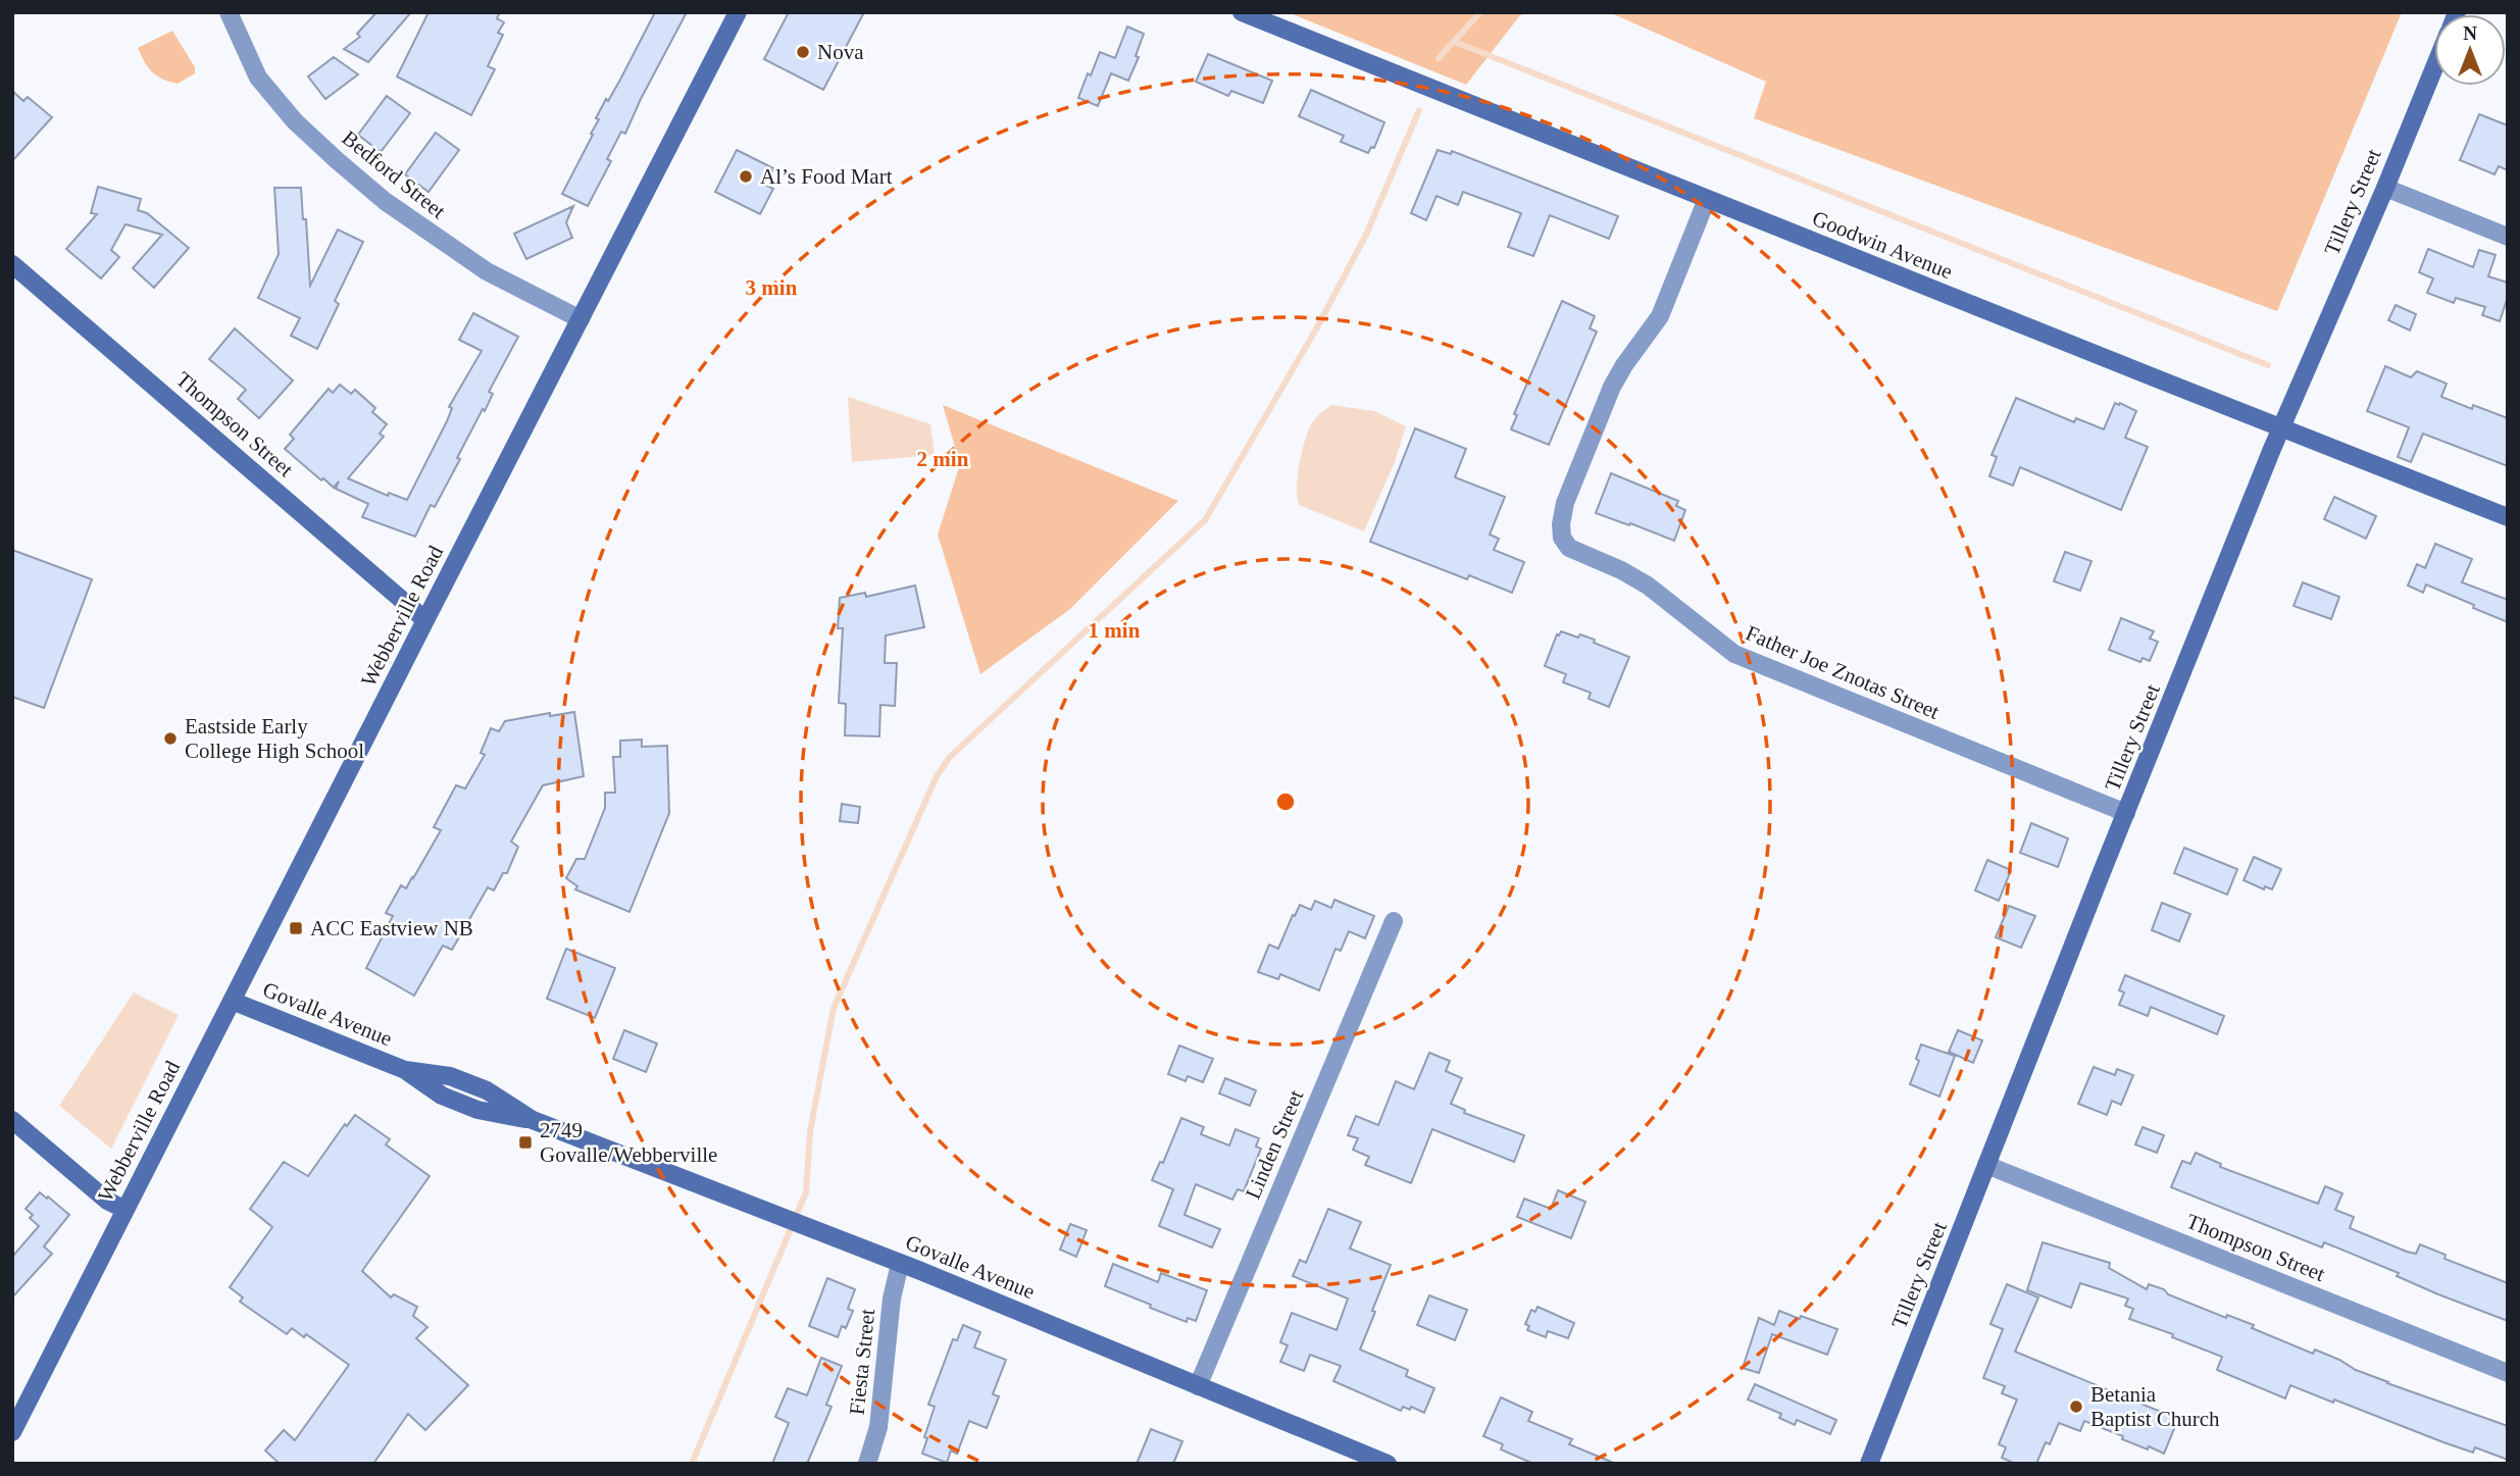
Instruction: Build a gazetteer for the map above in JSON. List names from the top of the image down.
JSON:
{
  "streets": {
    "street": [
      "Bedford Street",
      "Tillery Street",
      "Goodwin Avenue",
      "Thompson Street",
      "Webberville Road",
      "Father Joe Znotas Street",
      "Govalle Avenue",
      "Linden Street",
      "Fiesta Street"
    ]
  },
  "crossings": [
    ["Bedford Street", "Webberville Road"],
    ["Tillery Street", "Goodwin Avenue"],
    ["Tillery Street", "Thompson Street"],
    ["Tillery Street", "Father Joe Znotas Street"],
    ["Goodwin Avenue", "Father Joe Znotas Street"],
    ["Thompson Street", "Webberville Road"],
    ["Webberville Road", "Govalle Avenue"],
    ["Govalle Avenue", "Linden Street"],
    ["Govalle Avenue", "Fiesta Street"]
  ],
  "places": {
    "other": [
      "Nova",
      "Al’s Food Mart",
      "Eastside Early College High School",
      "Betania Baptist Church"
    ],
    "transit": ["ACC Eastview NB", "2749 Govalle/Webberville"]
  },
  "north": "top",
  "rings": ["3 min", "2 min", "1 min"]
}
